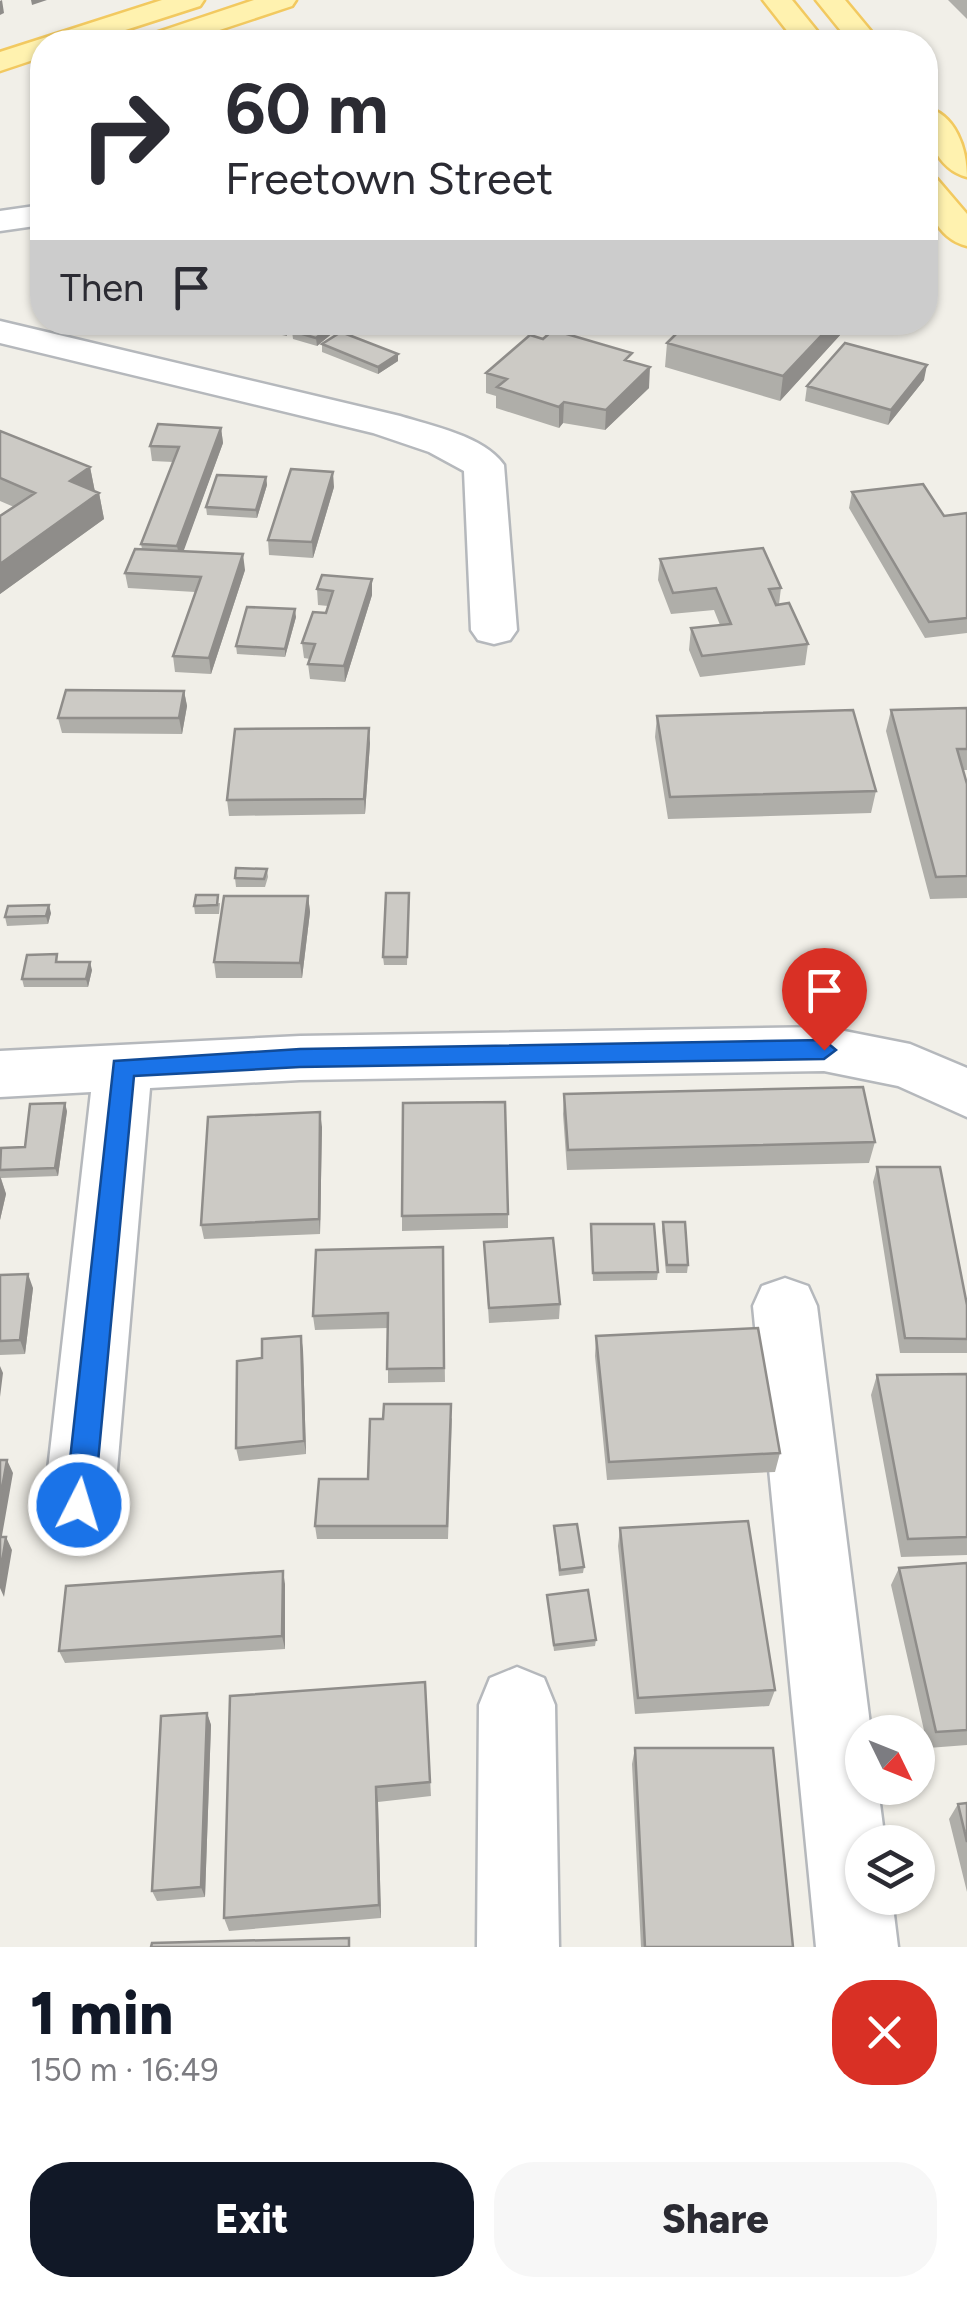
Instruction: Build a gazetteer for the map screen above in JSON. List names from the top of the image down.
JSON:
{
  "north": "bottom right",
  "page": {
    "turn": ["60 m", "Freetown Street"],
    "then": "Then",
    "heading": ["1 min", "150 m · 16:49"],
    "buttons": ["Exit", "Share"]
  }
}
